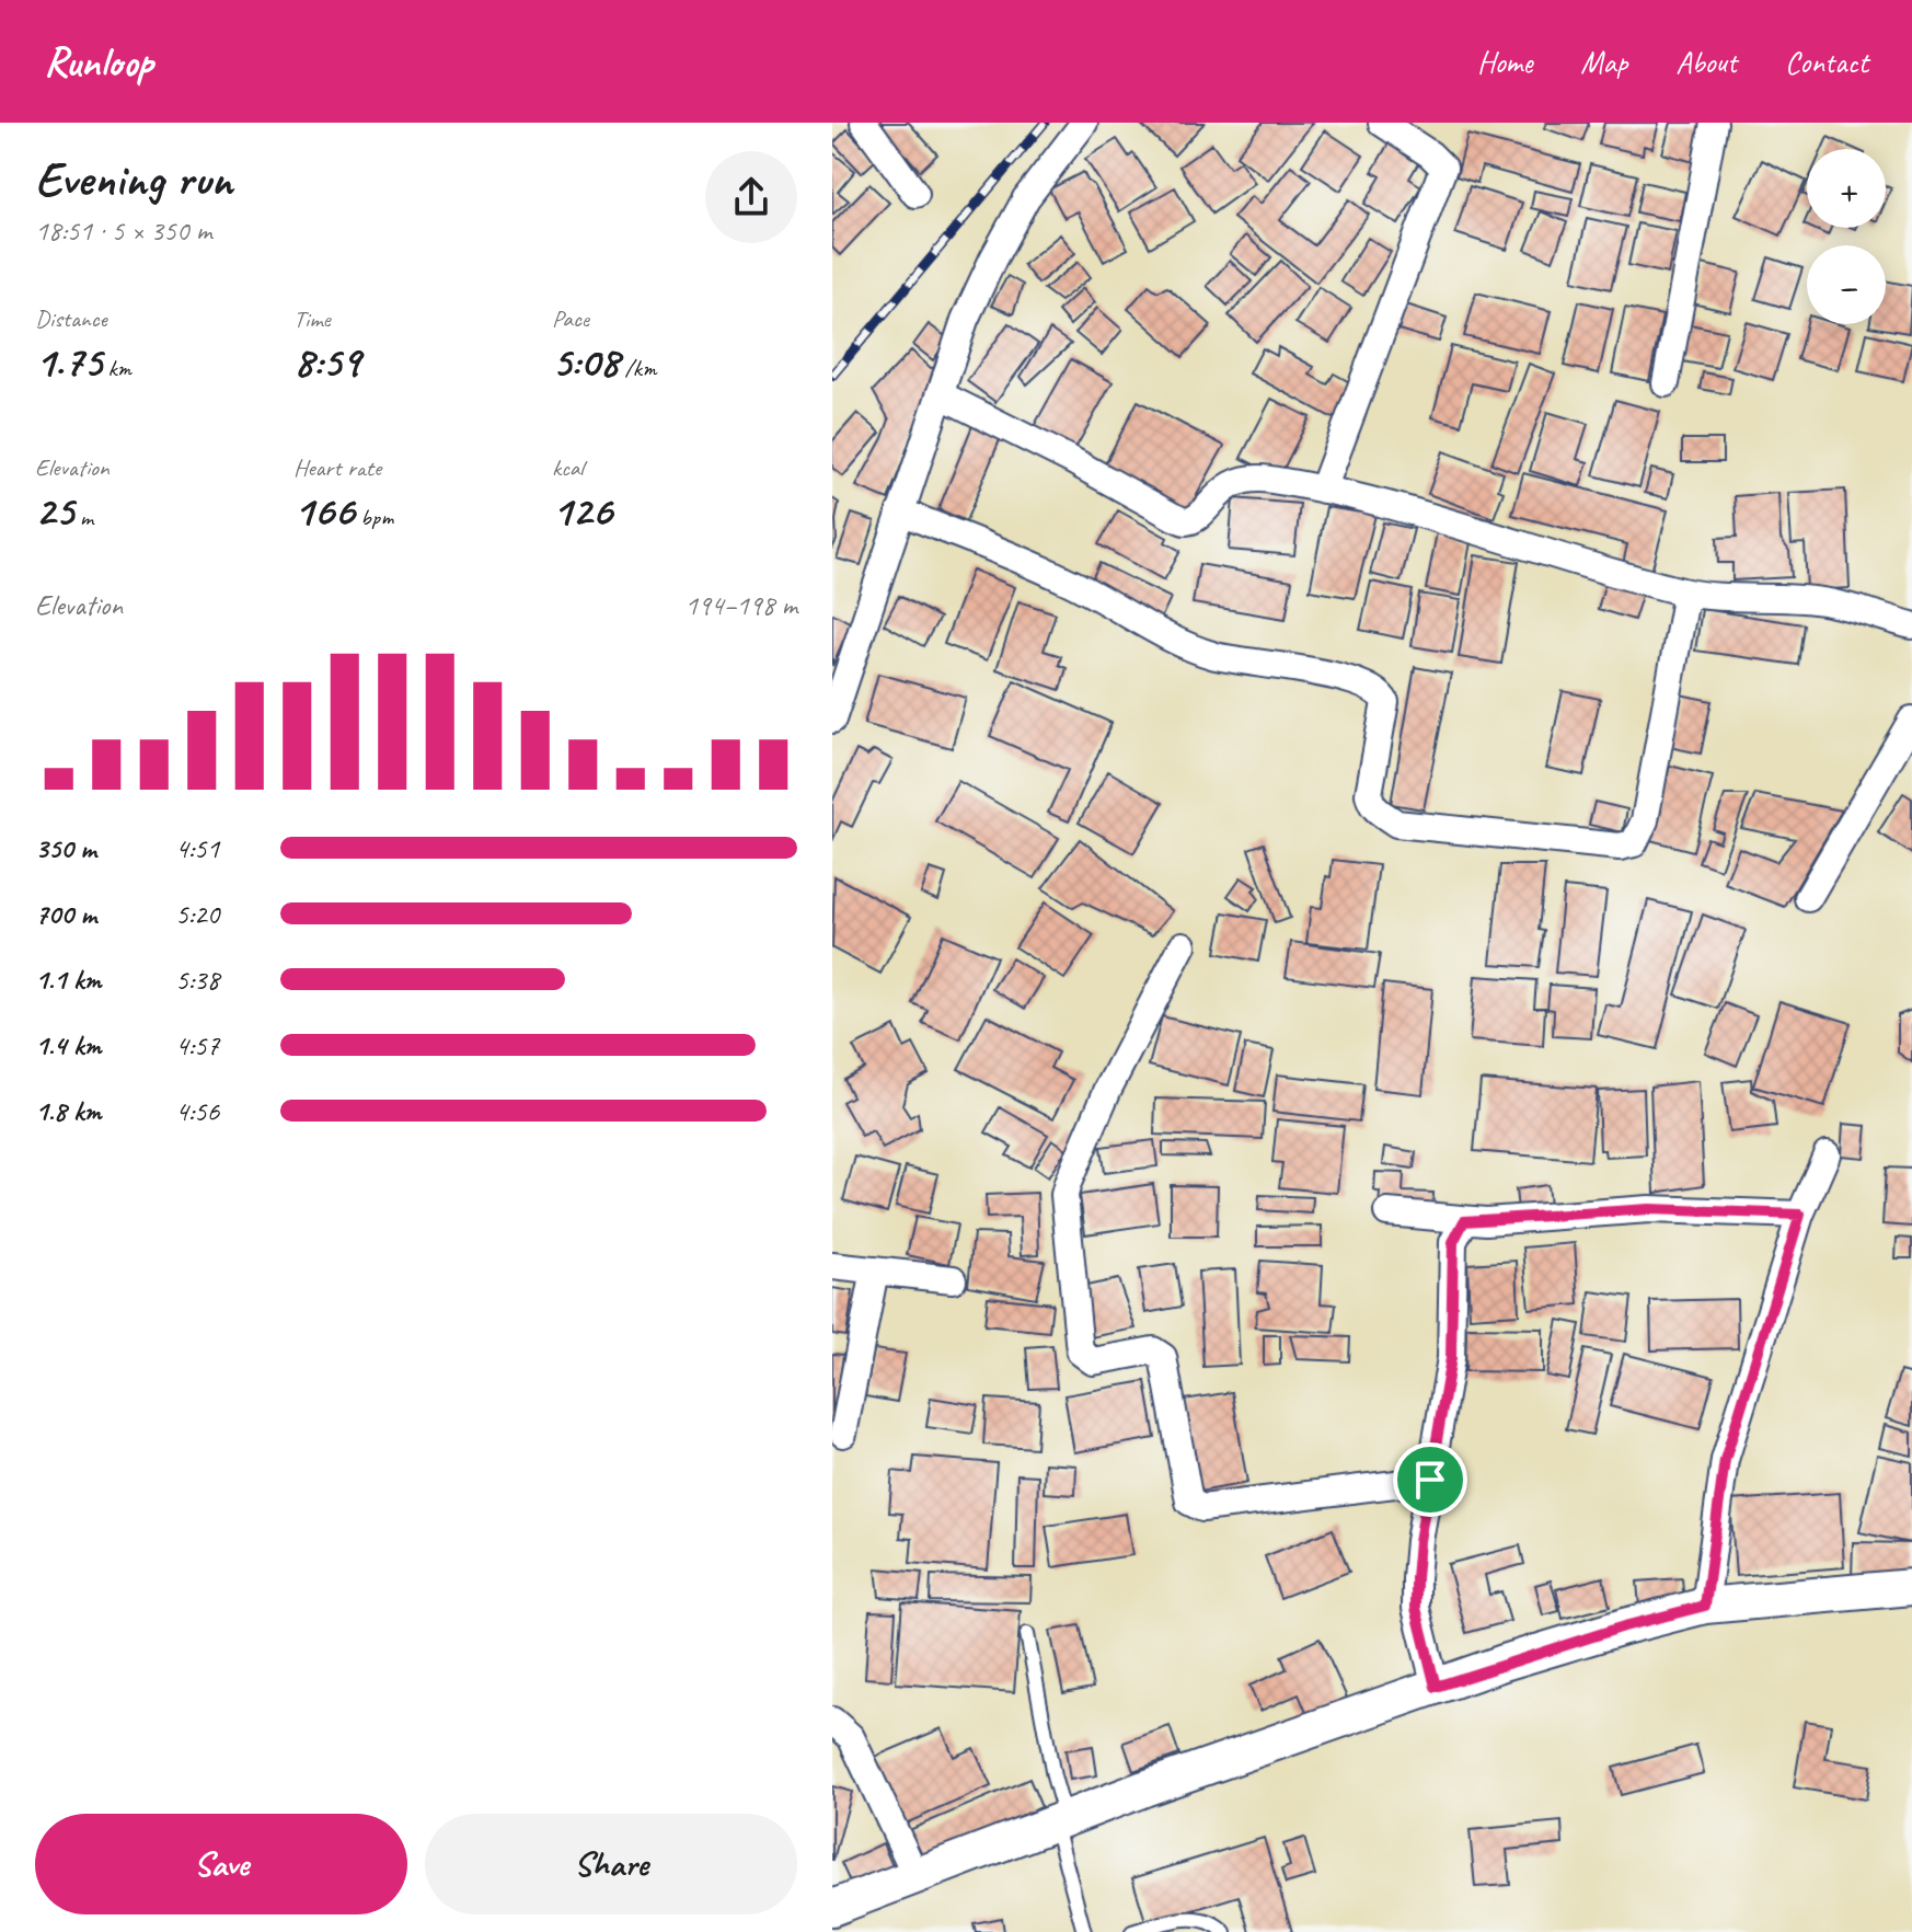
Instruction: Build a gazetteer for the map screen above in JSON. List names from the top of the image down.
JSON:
{
  "page": {
    "header": "Runloop",
    "nav": [
      "Home",
      "Map",
      "About",
      "Contact"
    ],
    "heading": ["Evening run", "18:51 · 5 × 350 m"],
    "map_buttons": ["+", "−"],
    "stats": [
      ["Distance", "1.75 km"],
      ["Time", "8:59"],
      ["Pace", "5:08 /km"],
      ["Elevation", "25 m"],
      ["Heart rate", "166 bpm"],
      ["kcal", "126"]
    ],
    "chart": ["Elevation", "194–198 m"],
    "list": [
      {
        "name": "350 m",
        "note": "4:51"
      },
      {
        "name": "700 m",
        "note": "5:20"
      },
      {
        "name": "1.1 km",
        "note": "5:38"
      },
      {
        "name": "1.4 km",
        "note": "4:57"
      },
      {
        "name": "1.8 km",
        "note": "4:56"
      }
    ],
    "buttons": ["Save", "Share"]
  }
}
